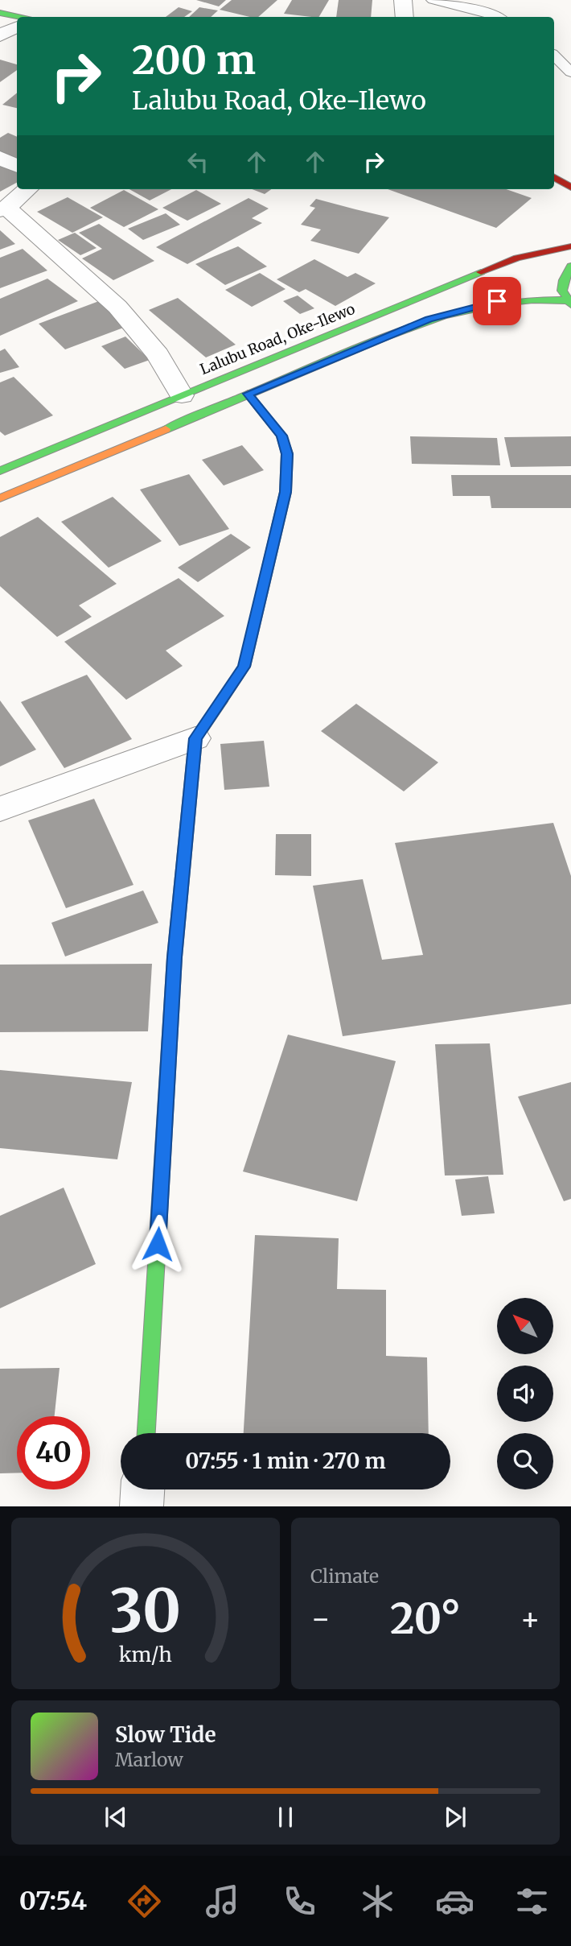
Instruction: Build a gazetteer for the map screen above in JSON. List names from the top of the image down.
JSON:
{
  "streets": {
    "main road": ["Lalubu Road, Oke-Ilewo"]
  },
  "north": "top left",
  "page": {
    "turn": ["200 m", "Lalubu Road, Oke-Ilewo"],
    "limit": "40",
    "trip": "07:55 · 1 min · 270 m",
    "tile": "Climate",
    "heat": ["−", "20°", "+"],
    "song": ["Slow Tide", "Marlow"],
    "tabs": "07:54",
    "gauge": ["30", "km/h"]
  }
}
